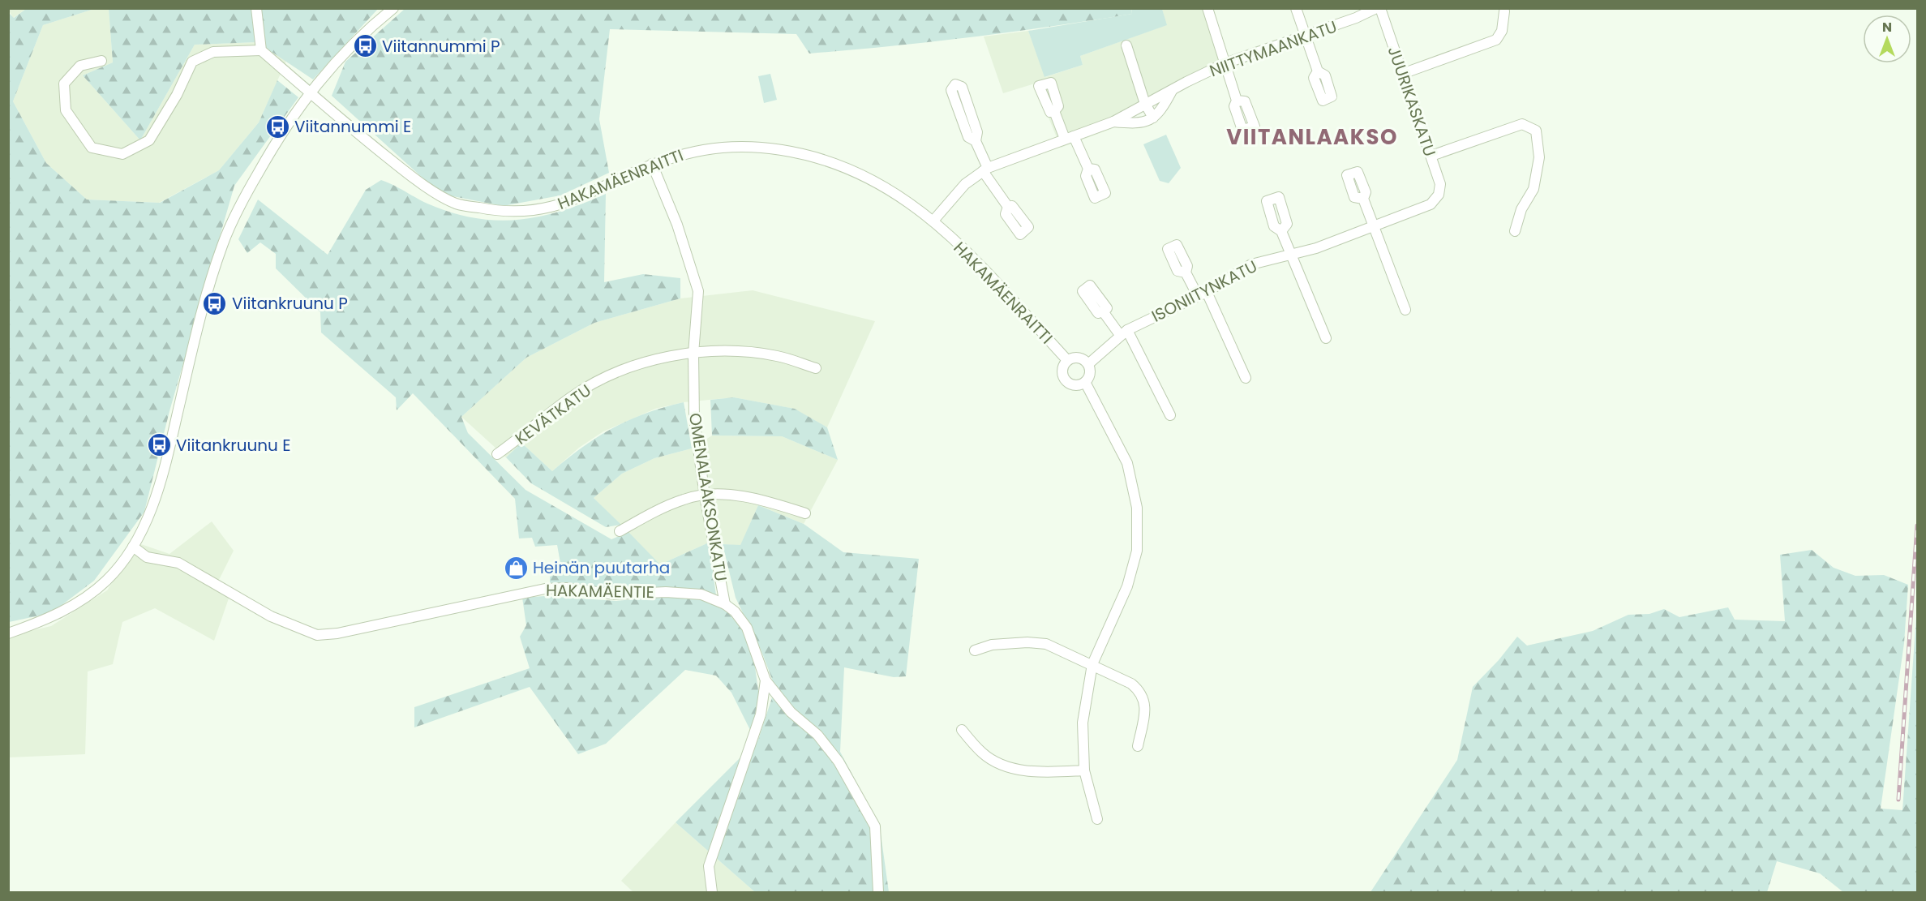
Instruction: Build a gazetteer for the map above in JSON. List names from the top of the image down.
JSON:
{
  "streets": {
    "street": [
      "NIITTYMAANKATU",
      "JUURIKASKATU",
      "HAKAMÄENRAITTI",
      "ISONIITYNKATU",
      "KEVÄTKATU",
      "OMENALAAKSONKATU",
      "HAKAMÄENTIE"
    ]
  },
  "crossings": [
    ["NIITTYMAANKATU", "HAKAMÄENRAITTI"],
    ["JUURIKASKATU", "ISONIITYNKATU"],
    ["HAKAMÄENRAITTI", "ISONIITYNKATU"],
    ["HAKAMÄENRAITTI", "OMENALAAKSONKATU"],
    ["KEVÄTKATU", "OMENALAAKSONKATU"],
    ["OMENALAAKSONKATU", "HAKAMÄENTIE"]
  ],
  "districts": ["VIITANLAAKSO"],
  "places": {
    "bus stop": [
      "Viitannummi P",
      "Viitannummi E",
      "Viitankruunu P",
      "Viitankruunu E"
    ],
    "shop": ["Heinän puutarha"]
  },
  "north": "top"
}
